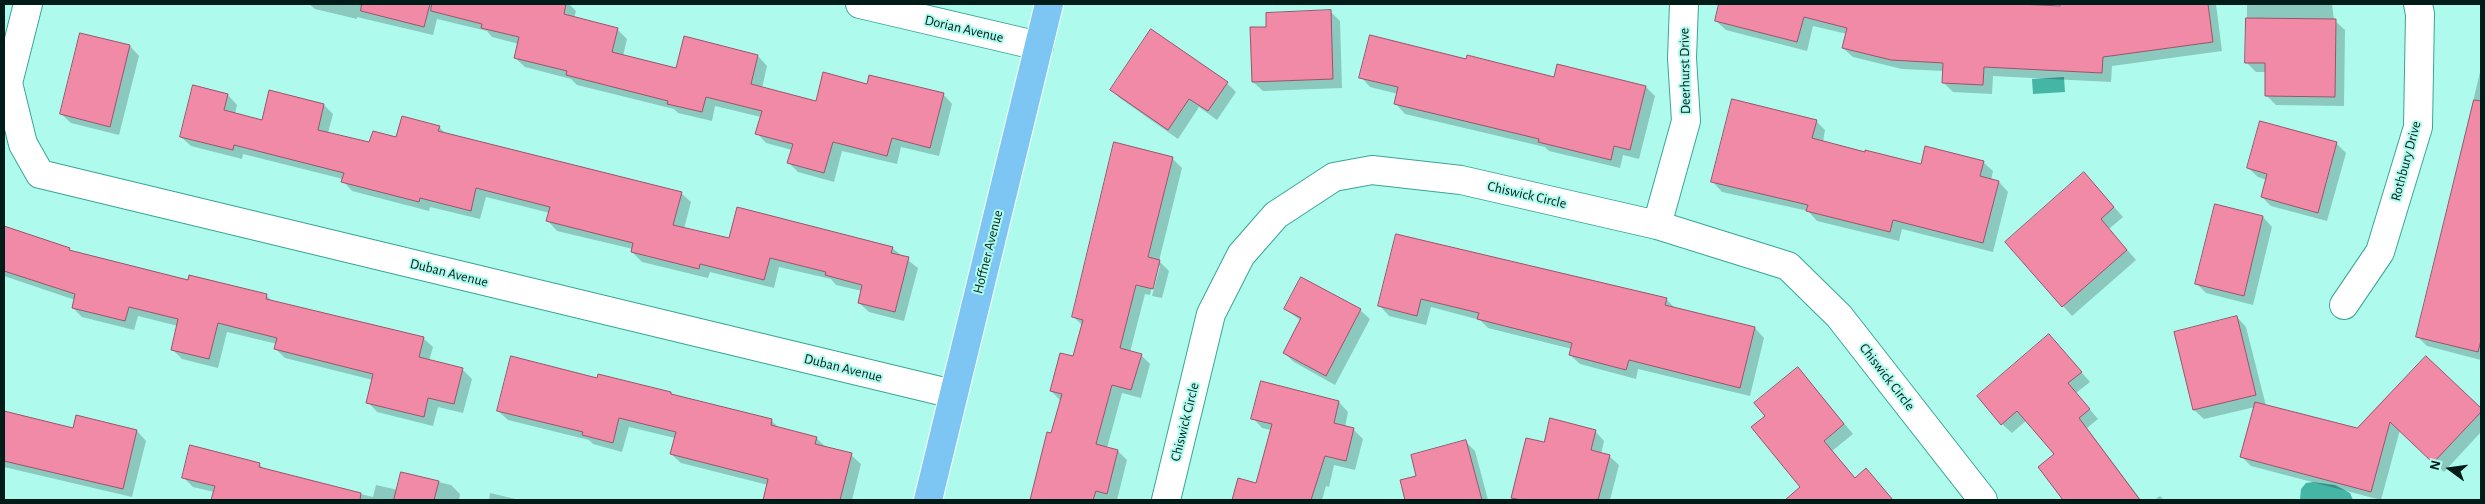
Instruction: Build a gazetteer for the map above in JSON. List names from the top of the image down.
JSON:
{
  "streets": {
    "main road": ["Hoffner Avenue"],
    "street": [
      "Dorian Avenue",
      "Deerhurst Drive",
      "Rothbury Drive",
      "Chiswick Circle",
      "Duban Avenue"
    ]
  },
  "crossings": [
    ["Dorian Avenue", "Hoffner Avenue"],
    ["Deerhurst Drive", "Chiswick Circle"],
    ["Hoffner Avenue", "Duban Avenue"]
  ],
  "north": "left"
}
